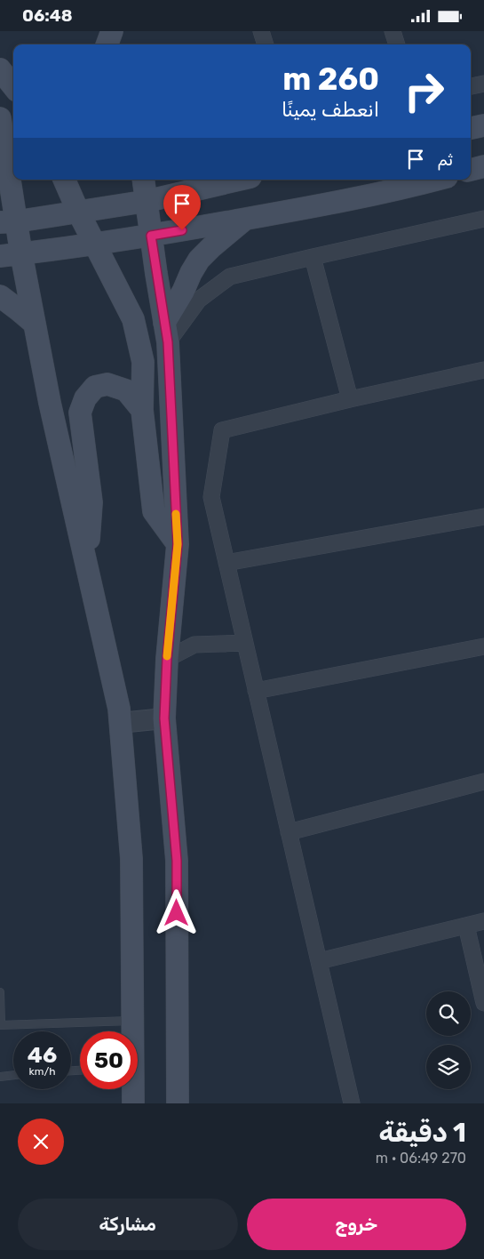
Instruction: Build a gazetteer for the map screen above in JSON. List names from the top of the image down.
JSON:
{
  "page": {
    "status": "06:48",
    "turn": ["260 m", "انعطف يمينًا"],
    "then": "ثم",
    "speed": "46 km/h",
    "limit": "50",
    "heading": ["1 دقيقة", "270 m · 06:49"],
    "buttons": ["خروج", "مشاركة"]
  }
}
